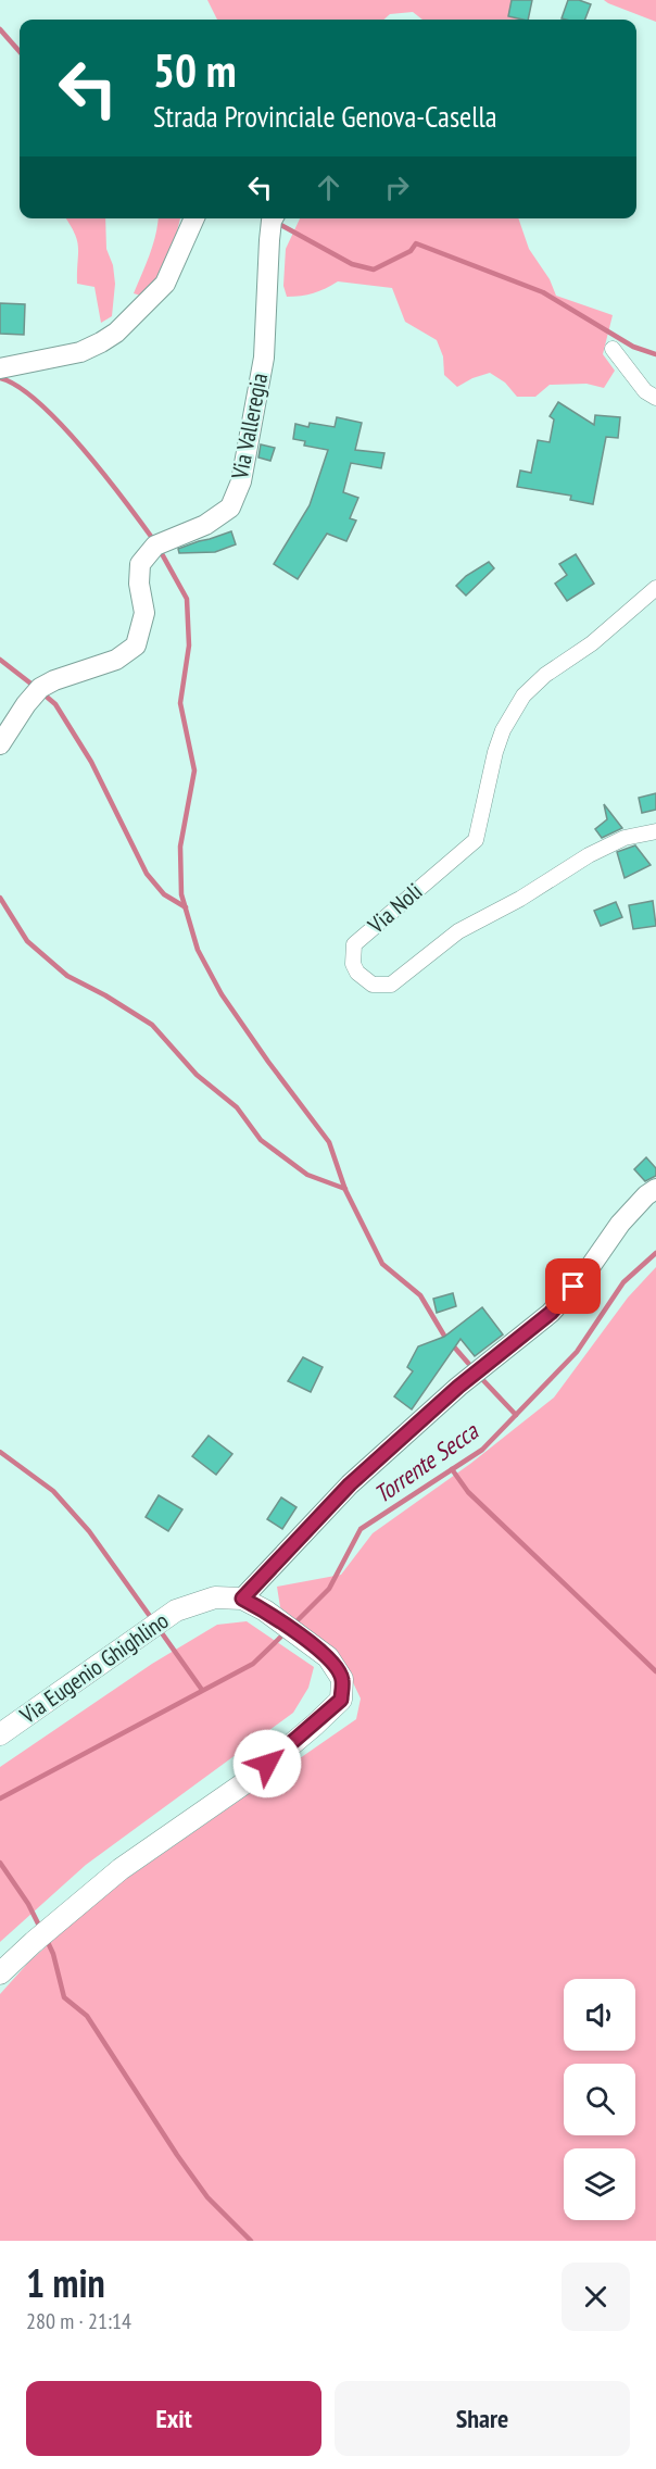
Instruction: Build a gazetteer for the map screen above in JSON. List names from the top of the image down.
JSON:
{
  "streets": {
    "main road": ["Via Eugenio Ghighlino"],
    "street": ["Via Valleregia", "Via Noli"]
  },
  "water": ["Torrente Secca"],
  "page": {
    "turn": ["50 m", "Strada Provinciale Genova-Casella"],
    "heading": ["1 min", "280 m · 21:14"],
    "buttons": ["Exit", "Share"]
  }
}
